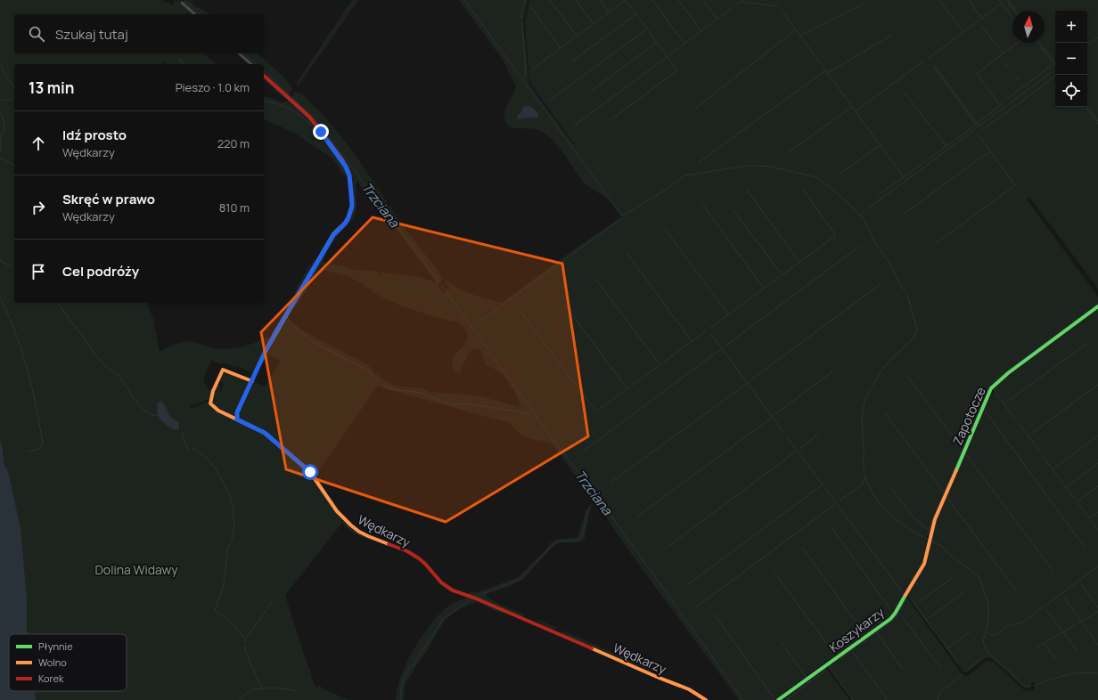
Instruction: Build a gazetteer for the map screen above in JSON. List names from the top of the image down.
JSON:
{
  "streets": {
    "street": ["Zapotocze", "Wędkarzy", "Koszykarzy"]
  },
  "crossings": [
    ["Zapotocze", "Koszykarzy"]
  ],
  "water": ["Trzciana"],
  "parks": ["Dolina Widawy"],
  "legend": ["Płynnie", "Wolno", "Korek"],
  "north": "top",
  "page": {
    "map_buttons": ["+", "−"],
    "search": "Szukaj tutaj",
    "heading": ["13 min", "Pieszo · 1.0 km"],
    "list": [
      ["Idź prosto", "Wędkarzy", "220 m"],
      ["Skręć w prawo", "Wędkarzy", "810 m"],
      "Cel podróży"
    ]
  }
}
